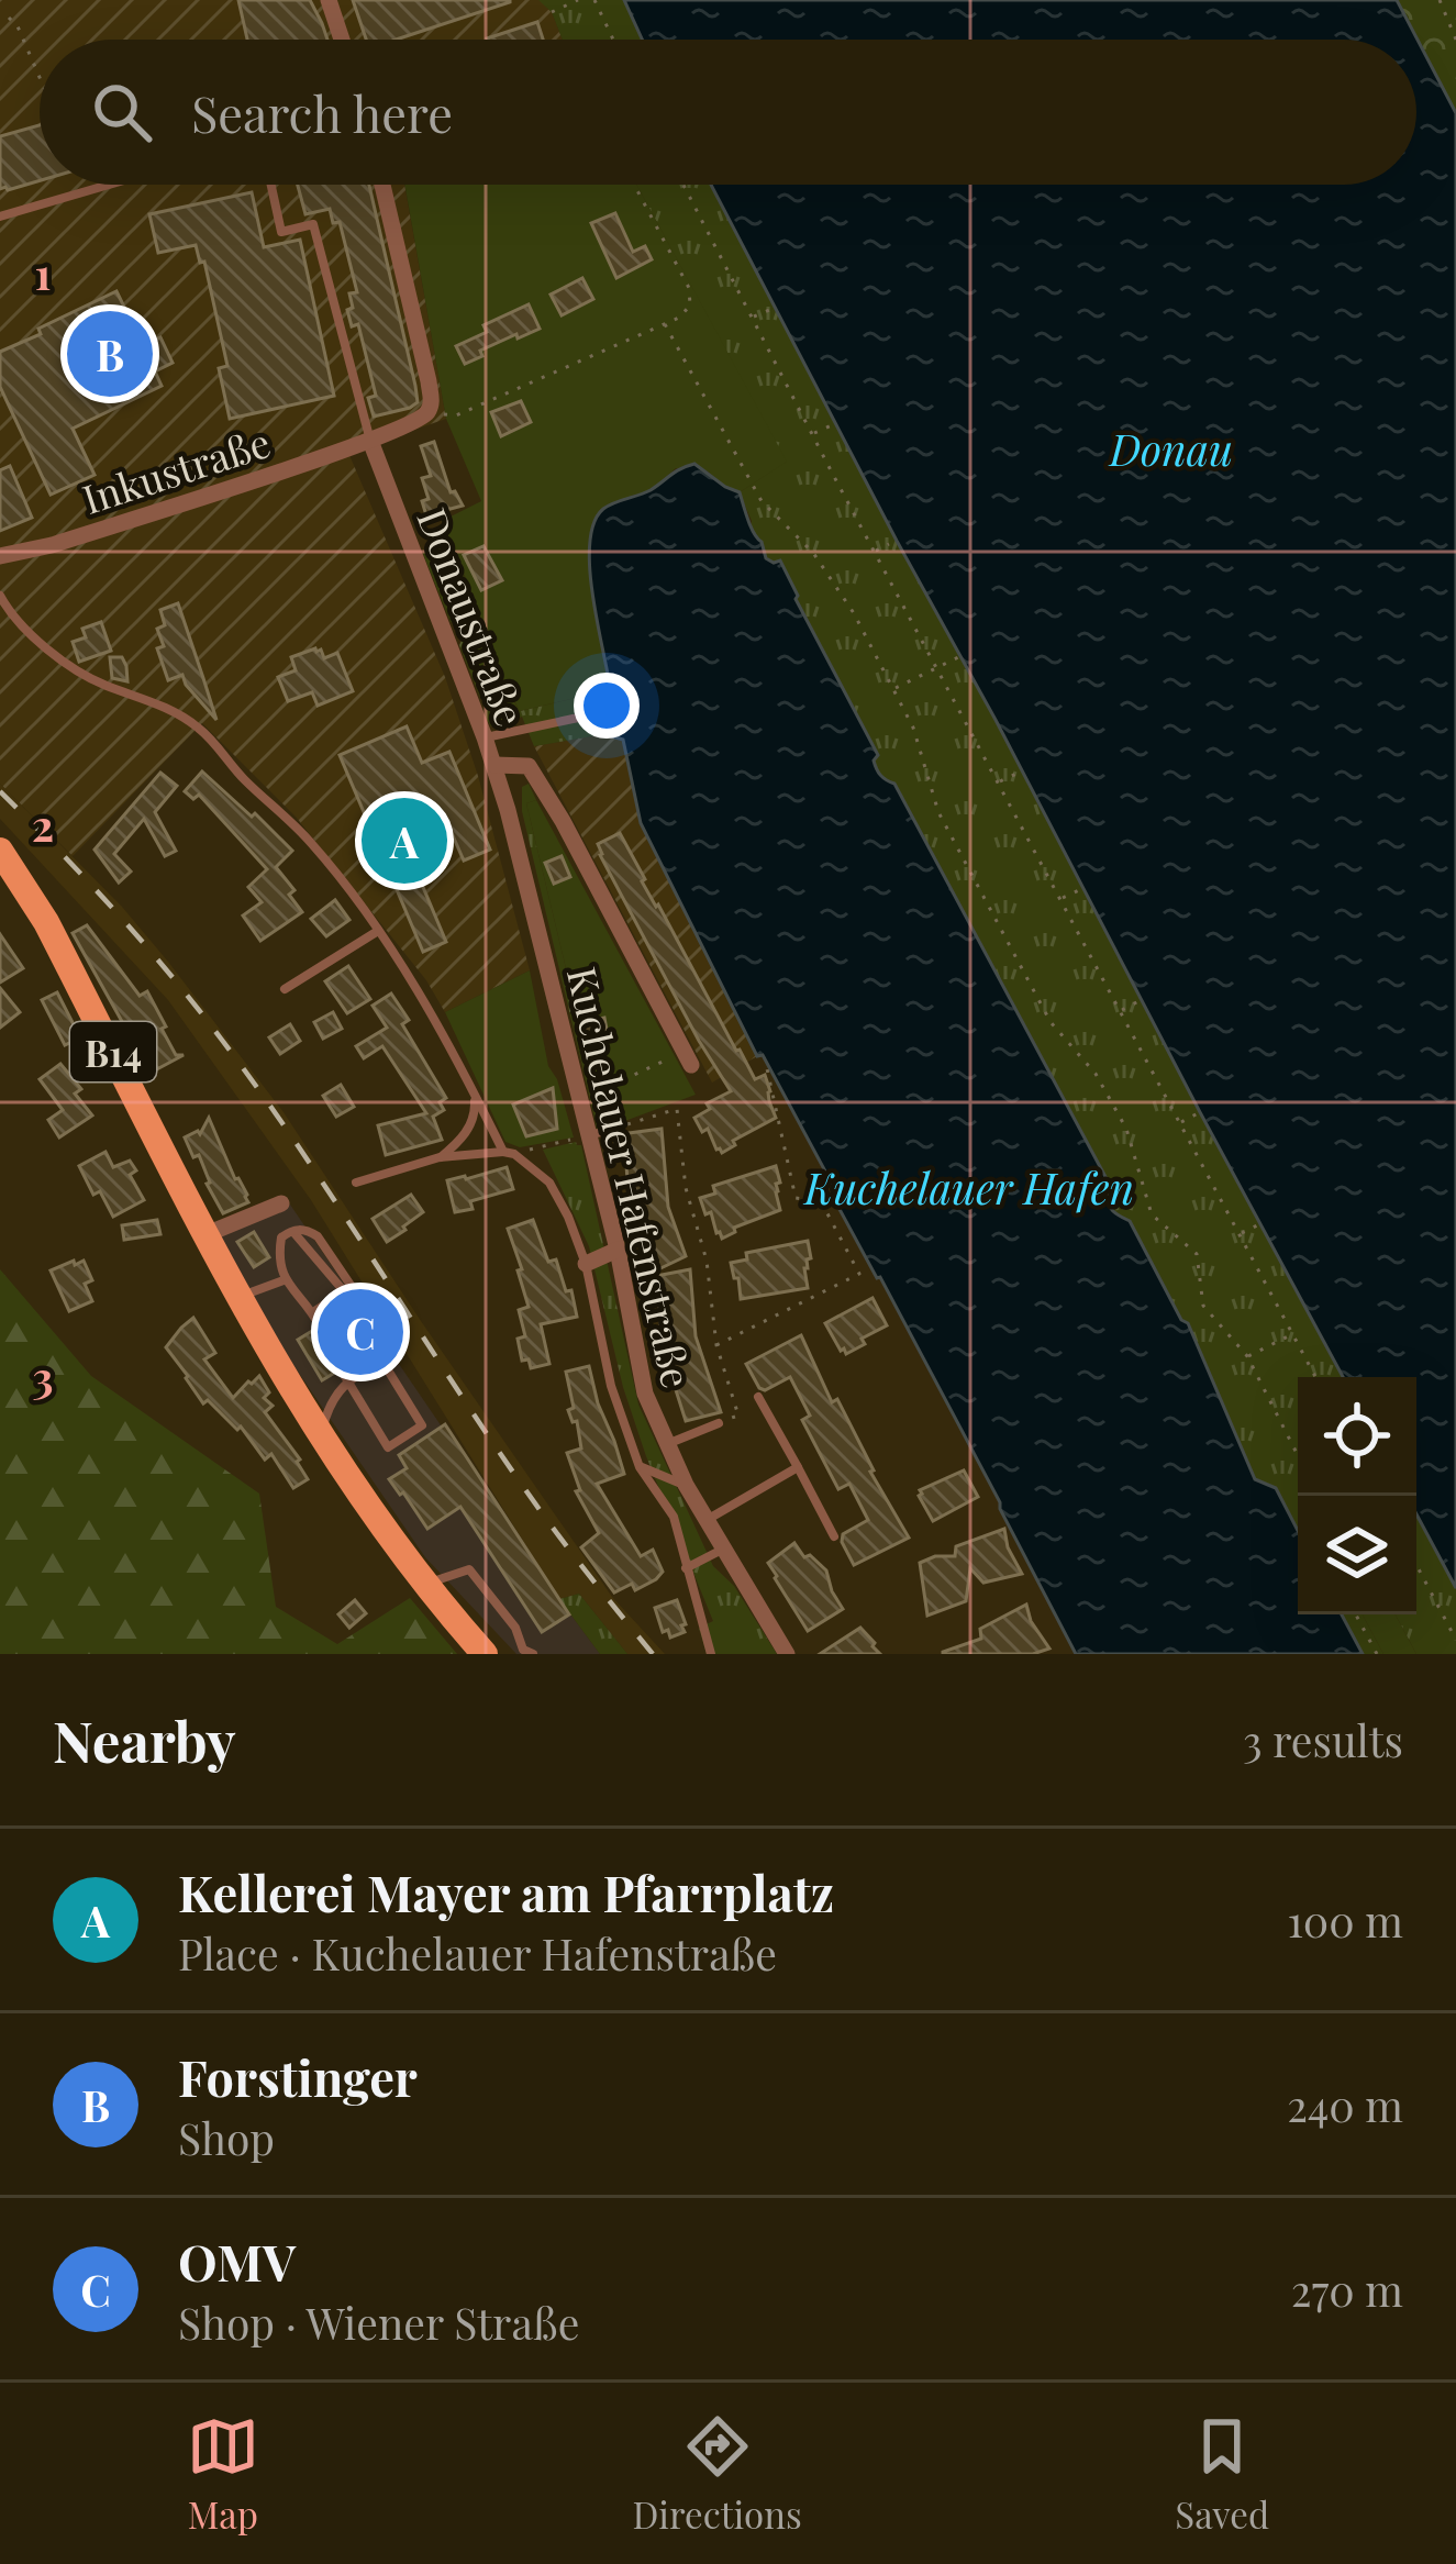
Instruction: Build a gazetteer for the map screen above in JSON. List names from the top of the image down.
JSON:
{
  "streets": {
    "main road": ["B14"],
    "street": ["Inkustraße", "Donaustraße", "Kuchelauer Hafenstraße"]
  },
  "crossings": [
    ["Inkustraße", "Donaustraße"],
    ["Donaustraße", "Kuchelauer Hafenstraße"]
  ],
  "water": ["Donau", "Kuchelauer Hafen"],
  "page": {
    "search": "Search here",
    "pins": ["B", "A", "C"],
    "heading": ["Nearby", "3 results"],
    "list": [
      {
        "mark": "A",
        "name": "Kellerei Mayer am Pfarrplatz",
        "note": "Place · Kuchelauer Hafenstraße",
        "value": "100 m"
      },
      {
        "mark": "B",
        "name": "Forstinger",
        "note": "Shop",
        "value": "240 m"
      },
      {
        "mark": "C",
        "name": "OMV",
        "note": "Shop · Wiener Straße",
        "value": "270 m"
      }
    ],
    "nav": ["Map", "Directions", "Saved"]
  },
  "grid": {
    "rows": ["1", "2", "3"]
  }
}
